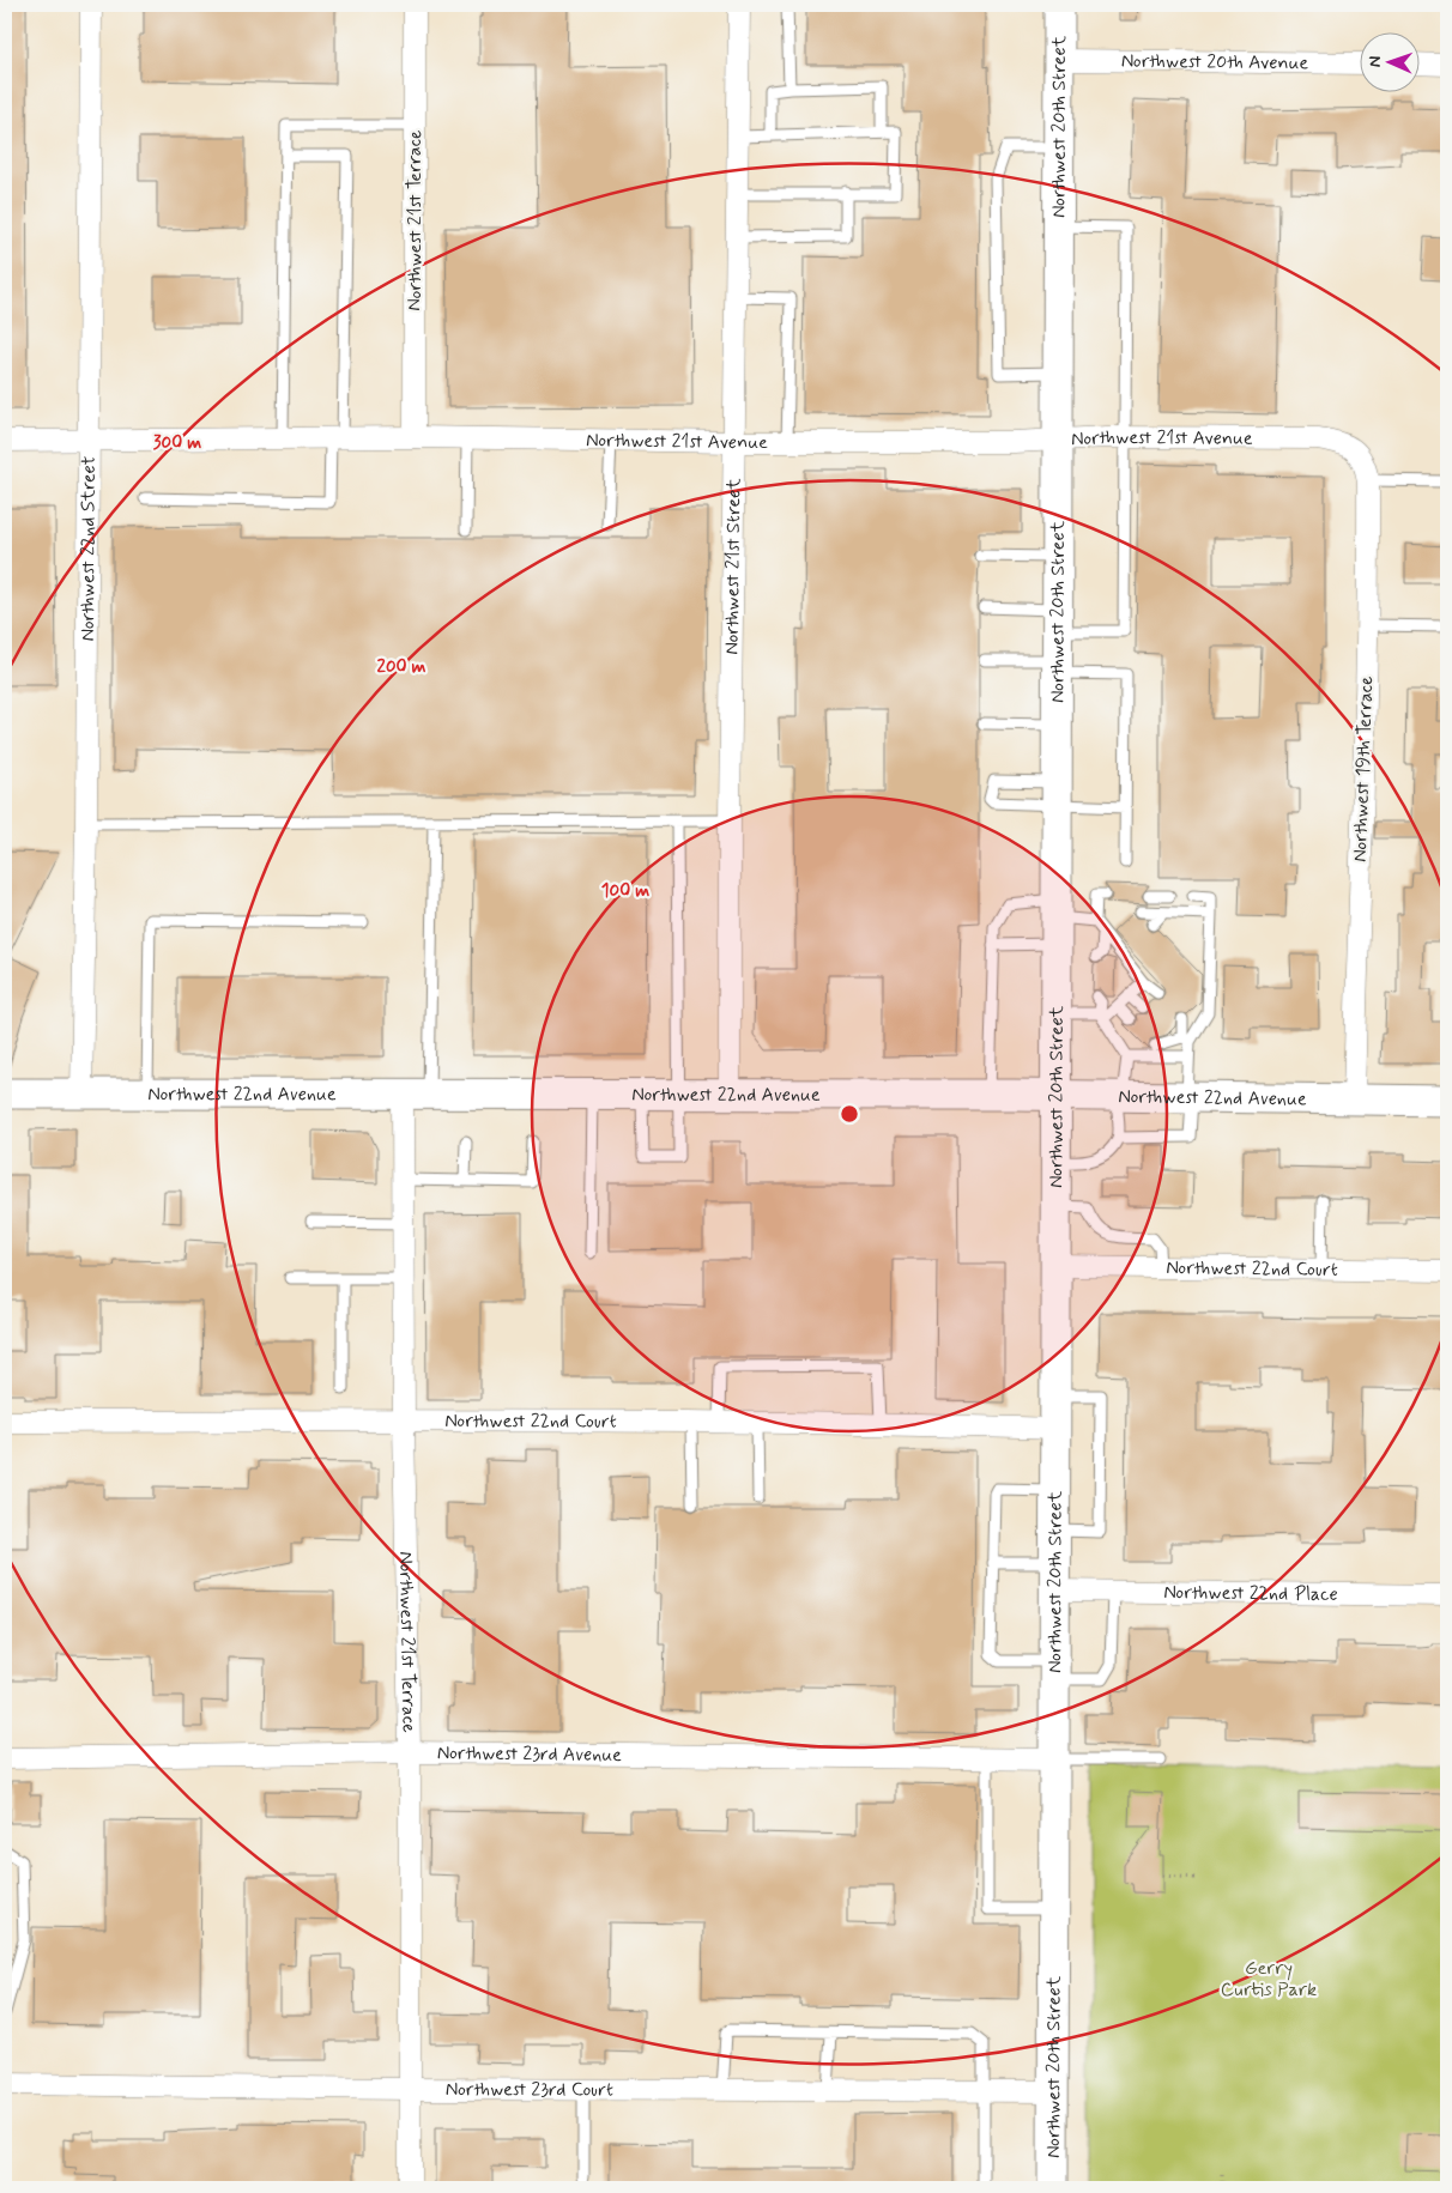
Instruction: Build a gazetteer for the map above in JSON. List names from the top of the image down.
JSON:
{
  "streets": {
    "main road": ["Northwest 20th Street", "Northwest 22nd Avenue"],
    "street": [
      "Northwest 20th Avenue",
      "Northwest 21st Terrace",
      "Northwest 21st Avenue",
      "Northwest 22nd Street",
      "Northwest 21st Street",
      "Northwest 19th Terrace",
      "Northwest 22nd Court",
      "Northwest 22nd Place",
      "Northwest 23rd Avenue",
      "Northwest 23rd Court"
    ]
  },
  "crossings": [
    ["Northwest 20th Avenue", "Northwest 20th Street"],
    ["Northwest 20th Street", "Northwest 21st Avenue"],
    ["Northwest 20th Street", "Northwest 22nd Avenue"],
    ["Northwest 20th Street", "Northwest 22nd Court"],
    ["Northwest 20th Street", "Northwest 22nd Place"],
    ["Northwest 20th Street", "Northwest 23rd Avenue"],
    ["Northwest 20th Street", "Northwest 23rd Court"],
    ["Northwest 21st Terrace", "Northwest 21st Avenue"],
    ["Northwest 21st Terrace", "Northwest 22nd Avenue"],
    ["Northwest 21st Terrace", "Northwest 22nd Court"],
    ["Northwest 21st Terrace", "Northwest 23rd Avenue"],
    ["Northwest 21st Terrace", "Northwest 23rd Court"],
    ["Northwest 21st Avenue", "Northwest 22nd Street"],
    ["Northwest 21st Avenue", "Northwest 21st Street"],
    ["Northwest 21st Avenue", "Northwest 19th Terrace"],
    ["Northwest 22nd Street", "Northwest 22nd Avenue"],
    ["Northwest 21st Street", "Northwest 22nd Avenue"],
    ["Northwest 19th Terrace", "Northwest 22nd Avenue"]
  ],
  "parks": ["Gerry Curtis Park"],
  "north": "left",
  "rings": ["300 m", "200 m", "100 m"]
}
